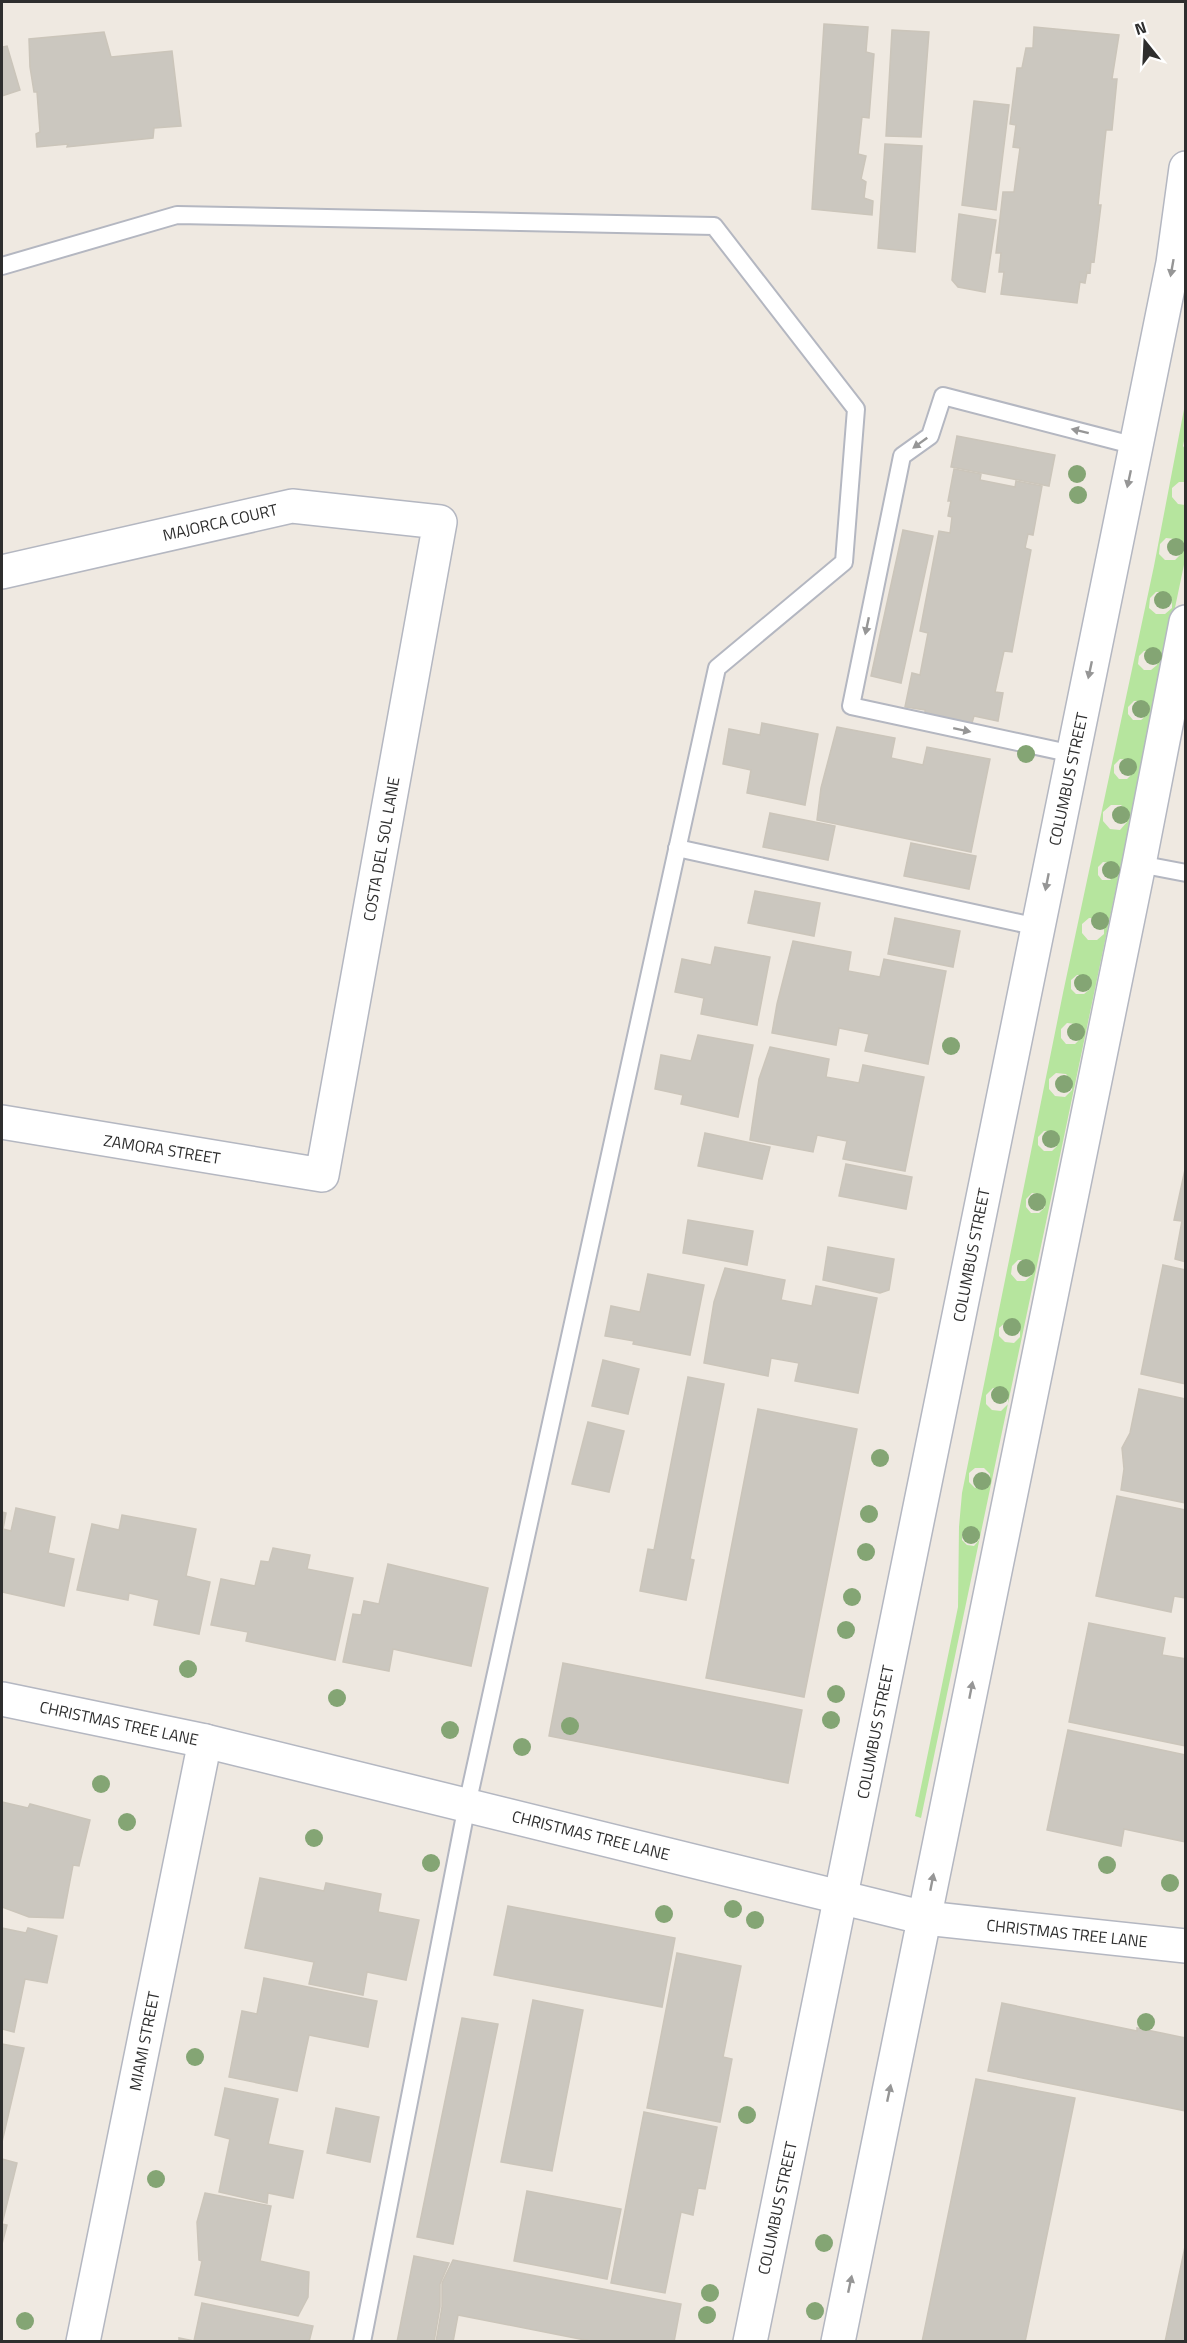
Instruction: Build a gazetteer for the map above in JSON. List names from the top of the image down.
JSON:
{
  "streets": {
    "main road": [
      "MAJORCA COURT",
      "COLUMBUS STREET",
      "COSTA DEL SOL LANE",
      "ZAMORA STREET",
      "CHRISTMAS TREE LANE",
      "MIAMI STREET"
    ]
  },
  "crossings": [
    ["MAJORCA COURT", "COSTA DEL SOL LANE"],
    ["COLUMBUS STREET", "CHRISTMAS TREE LANE"],
    ["COSTA DEL SOL LANE", "ZAMORA STREET"],
    ["CHRISTMAS TREE LANE", "MIAMI STREET"]
  ],
  "north": "top"
}
